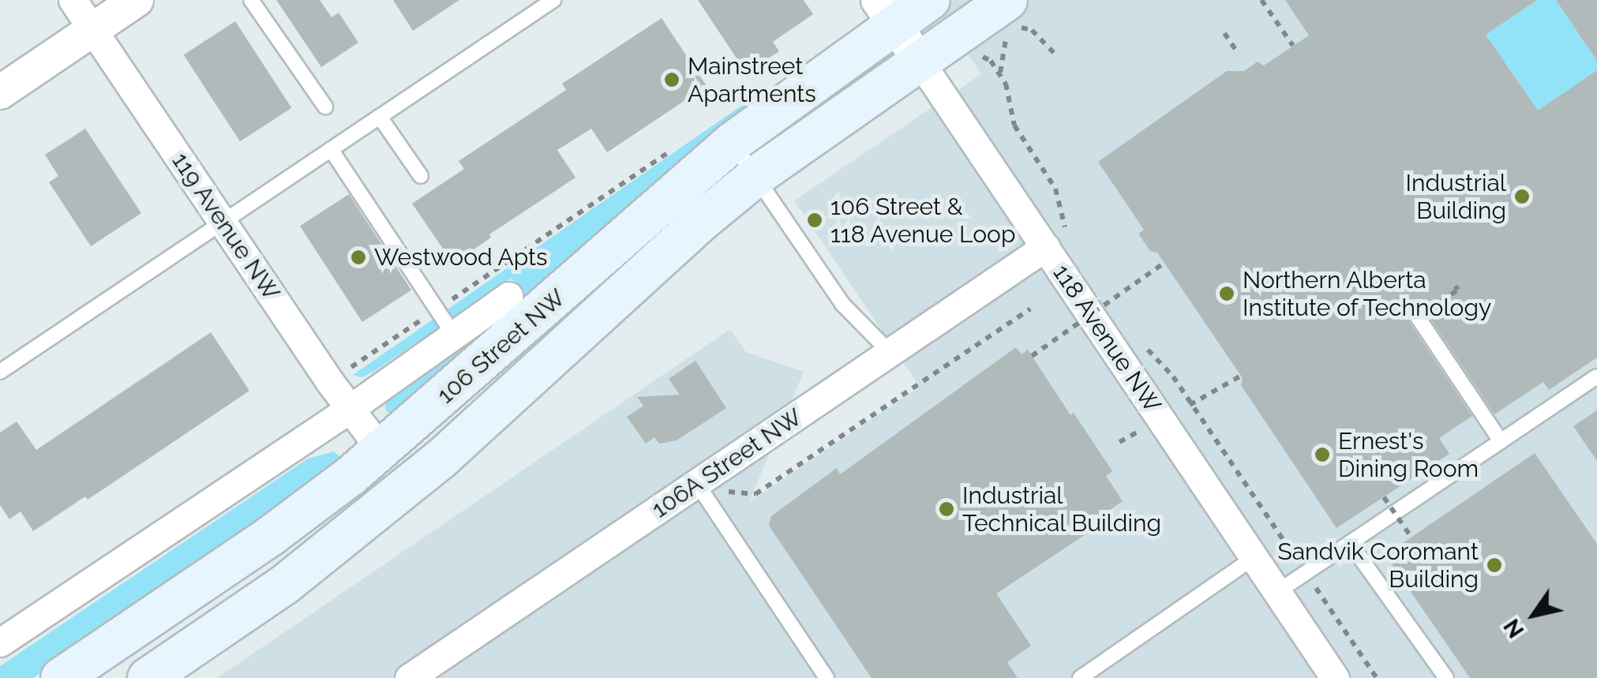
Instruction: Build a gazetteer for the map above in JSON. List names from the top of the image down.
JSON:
{
  "streets": {
    "main road": ["106 Street NW"],
    "street": ["119 Avenue NW", "118 Avenue NW", "106A Street NW"]
  },
  "crossings": [
    ["119 Avenue NW", "106 Street NW"],
    ["118 Avenue NW", "106 Street NW"],
    ["118 Avenue NW", "106A Street NW"]
  ],
  "places": [
    "Mainstreet Apartments",
    "Industrial Building",
    "106 Street & 118 Avenue Loop",
    "Westwood Apts",
    "Northern Alberta Institute of Technology",
    "Ernest's Dining Room",
    "Industrial Technical Building",
    "Sandvik Coromant Building"
  ],
  "north": "bottom left"
}
